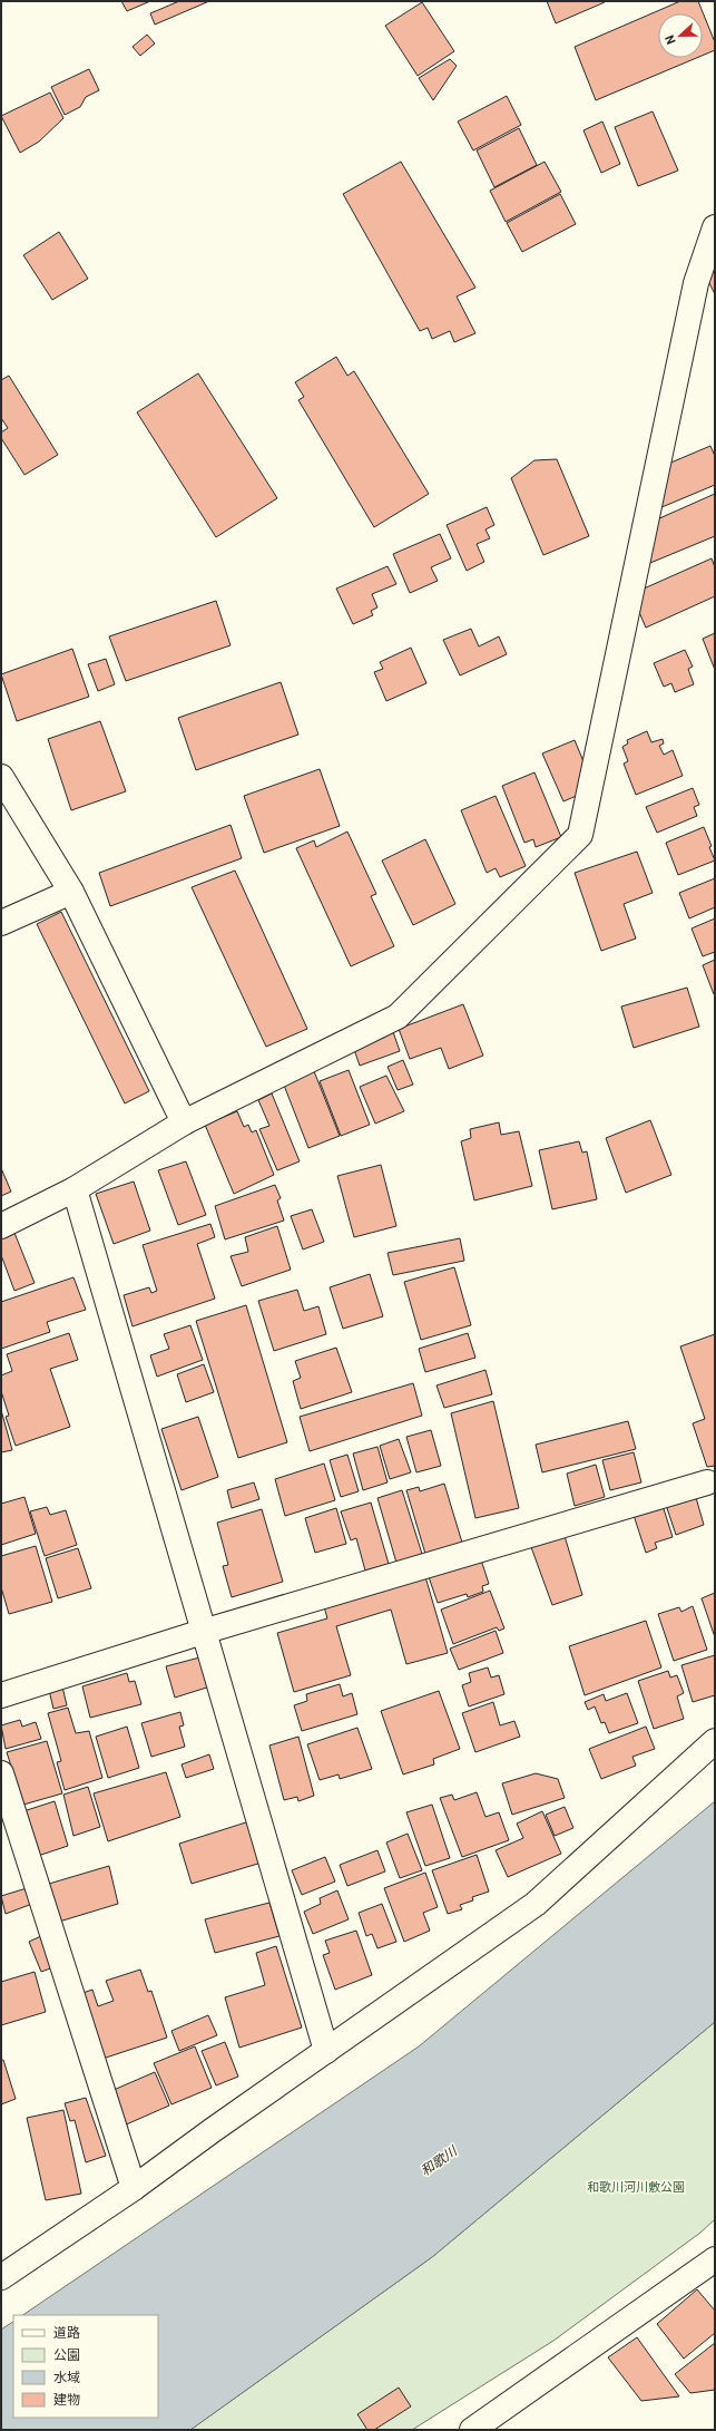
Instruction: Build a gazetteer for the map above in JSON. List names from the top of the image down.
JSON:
{
  "water": ["和歌川"],
  "parks": ["和歌川河川敷公園"],
  "legend": [
    "道路",
    "公園",
    "水域",
    "建物"
  ],
  "north": "left"
}
